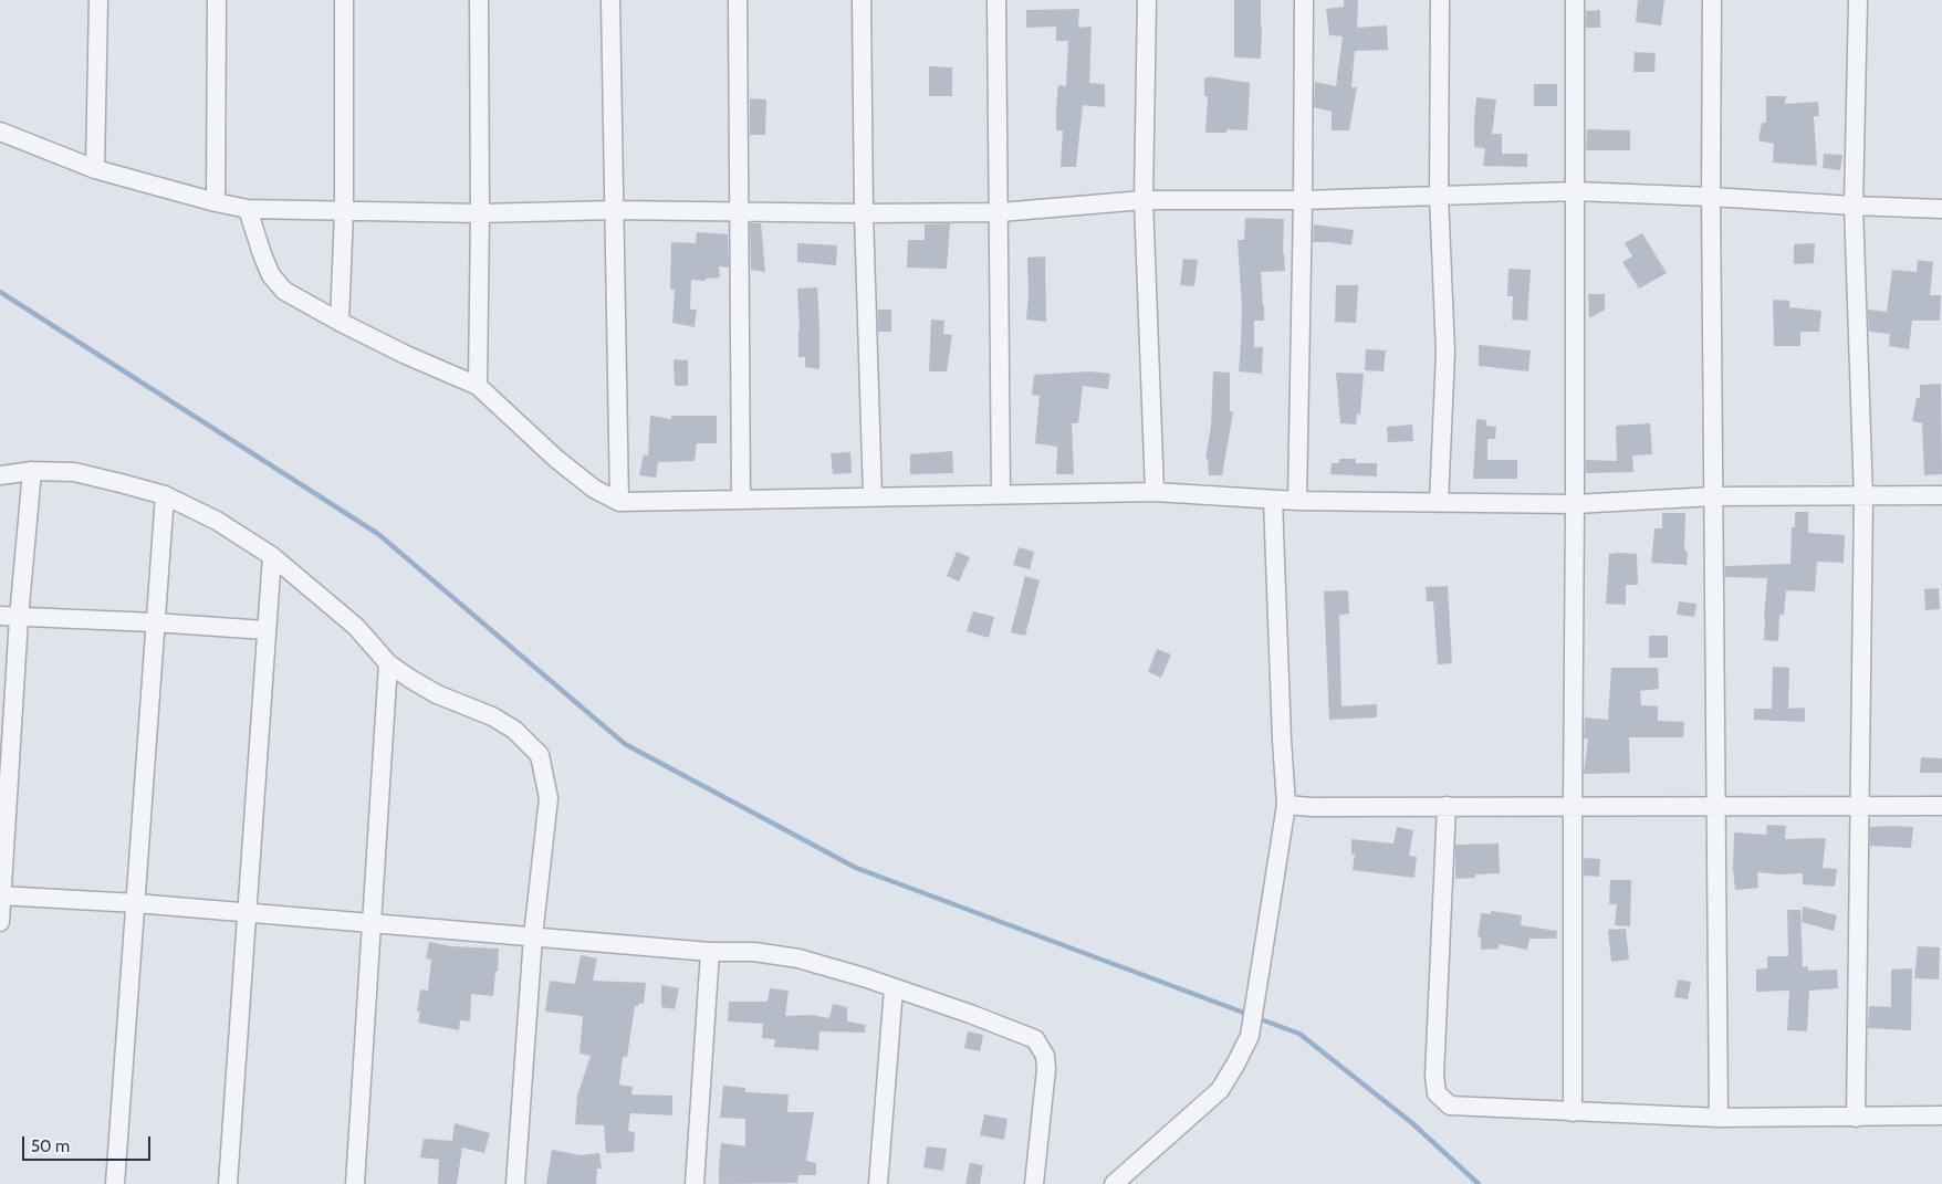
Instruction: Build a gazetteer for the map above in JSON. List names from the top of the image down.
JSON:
{
  "scale_bar": "50 m"
}
